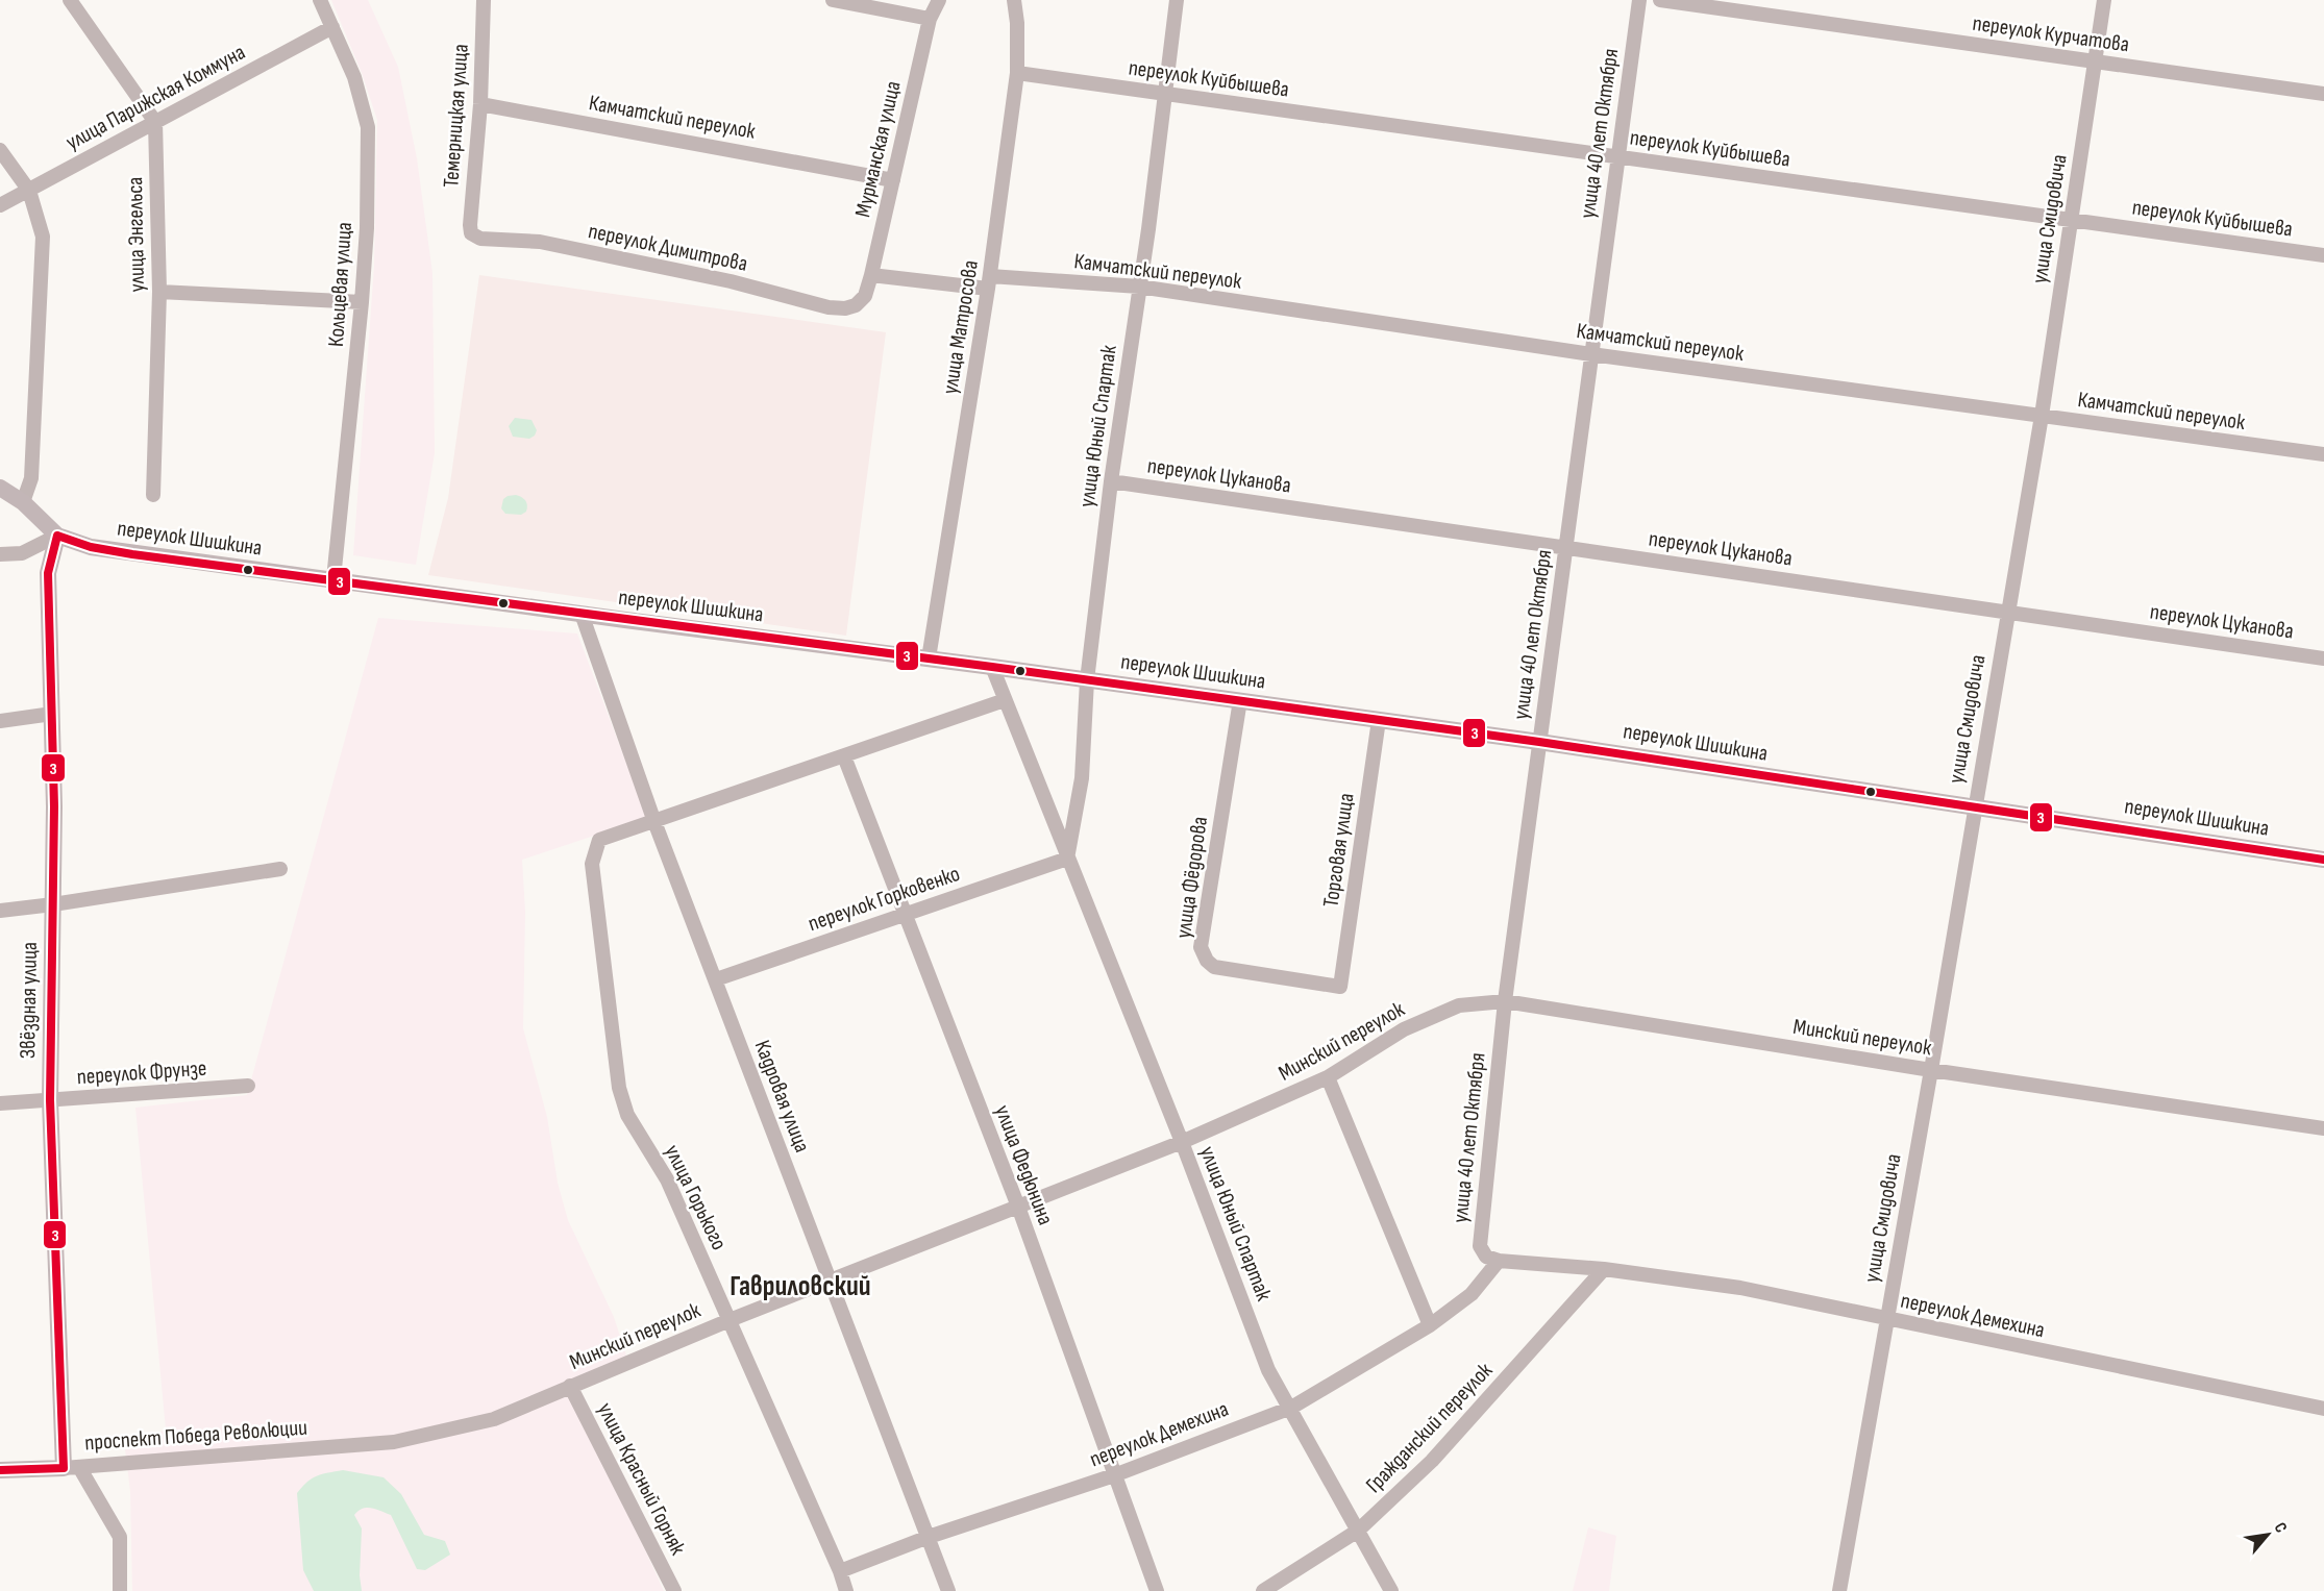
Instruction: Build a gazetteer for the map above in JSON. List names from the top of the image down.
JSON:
{
  "streets": {
    "main road": ["переулок Шишкина", "Звёздная улица", "проспект Победа Революции"],
    "street": [
      "переулок Курчатова",
      "переулок Куйбышева",
      "улица Парижская Коммуна",
      "Темерницкая улица",
      "Камчатский переулок",
      "улица 40 лет Октября",
      "Мурманская улица",
      "улица Смидовича",
      "улица Энгельса",
      "переулок Димитрова",
      "Кольцевая улица",
      "улица Матросова",
      "улица Юный Спартак",
      "переулок Цуканова",
      "Торговая улица",
      "улица Фёдорова",
      "переулок Горковенко",
      "Минский переулок",
      "переулок Фрунзе",
      "Кадровая улица",
      "улица Федюнина",
      "улица Горького",
      "переулок Демехина",
      "Гражданский переулок",
      "улица Красный Горняк"
    ]
  },
  "crossings": [
    ["переулок Курчатова", "улица Смидовича"],
    ["переулок Куйбышева", "улица 40 лет Октября"],
    ["переулок Куйбышева", "улица Смидовича"],
    ["переулок Куйбышева", "улица Матросова"],
    ["переулок Куйбышева", "улица Юный Спартак"],
    ["улица Парижская Коммуна", "улица Энгельса"],
    ["улица Парижская Коммуна", "Кольцевая улица"],
    ["Темерницкая улица", "Камчатский переулок"],
    ["Темерницкая улица", "переулок Димитрова"],
    ["Камчатский переулок", "улица 40 лет Октября"],
    ["Камчатский переулок", "Мурманская улица"],
    ["Камчатский переулок", "улица Смидовича"],
    ["Камчатский переулок", "улица Матросова"],
    ["Камчатский переулок", "улица Юный Спартак"],
    ["улица 40 лет Октября", "переулок Цуканова"],
    ["улица 40 лет Октября", "переулок Шишкина"],
    ["улица 40 лет Октября", "Минский переулок"],
    ["улица 40 лет Октября", "переулок Демехина"],
    ["Мурманская улица", "переулок Димитрова"],
    ["улица Смидовича", "переулок Цуканова"],
    ["улица Смидовича", "переулок Шишкина"],
    ["улица Смидовича", "Минский переулок"],
    ["улица Смидовича", "переулок Демехина"],
    ["Кольцевая улица", "переулок Шишкина"],
    ["улица Матросова", "переулок Шишкина"],
    ["улица Юный Спартак", "переулок Цуканова"],
    ["улица Юный Спартак", "переулок Шишкина"],
    ["улица Юный Спартак", "переулок Горковенко"],
    ["улица Юный Спартак", "Минский переулок"],
    ["улица Юный Спартак", "переулок Демехина"],
    ["улица Юный Спартак", "Гражданский переулок"],
    ["переулок Шишкина", "Торговая улица"],
    ["переулок Шишкина", "улица Фёдорова"],
    ["переулок Шишкина", "Звёздная улица"],
    ["переулок Шишкина", "Кадровая улица"],
    ["Торговая улица", "улица Фёдорова"],
    ["переулок Горковенко", "Кадровая улица"],
    ["переулок Горковенко", "улица Федюнина"],
    ["Звёздная улица", "переулок Фрунзе"],
    ["Звёздная улица", "проспект Победа Революции"],
    ["Минский переулок", "Кадровая улица"],
    ["Минский переулок", "улица Федюнина"],
    ["Минский переулок", "улица Горького"],
    ["Минский переулок", "проспект Победа Революции"],
    ["Минский переулок", "улица Красный Горняк"],
    ["Кадровая улица", "улица Горького"],
    ["Кадровая улица", "переулок Демехина"],
    ["улица Федюнина", "переулок Демехина"],
    ["улица Горького", "переулок Демехина"],
    ["переулок Демехина", "Гражданский переулок"]
  ],
  "districts": ["Гавриловский"],
  "lines": ["transit line 3"],
  "north": "top right"
}
